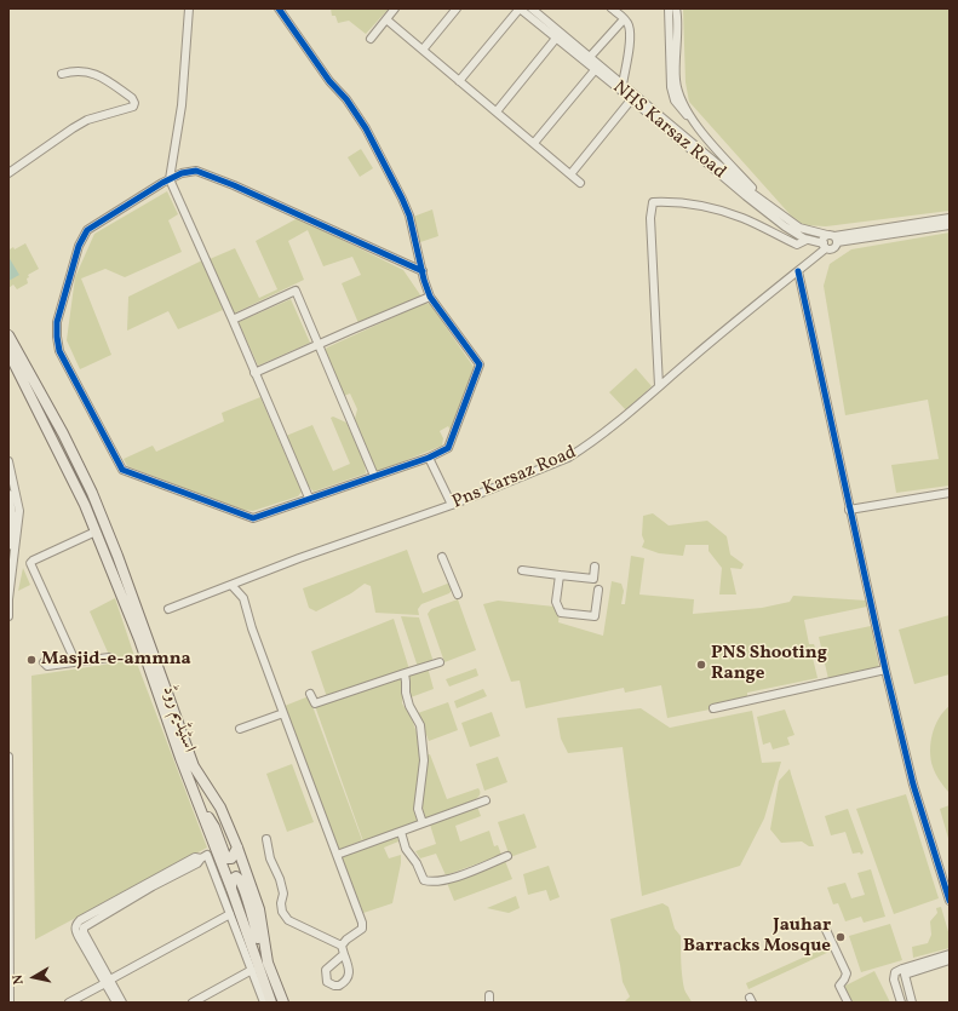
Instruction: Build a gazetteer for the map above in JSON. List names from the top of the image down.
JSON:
{
  "streets": {
    "main road": ["اسٹیڈیم روڈ"],
    "street": ["NHS Karsaz Road", "Pns Karsaz Road"]
  },
  "crossings": [
    ["NHS Karsaz Road", "Pns Karsaz Road"]
  ],
  "places": ["Masjid-e-ammna", "PNS Shooting Range", "Jauhar Barracks Mosque"],
  "north": "left"
}
